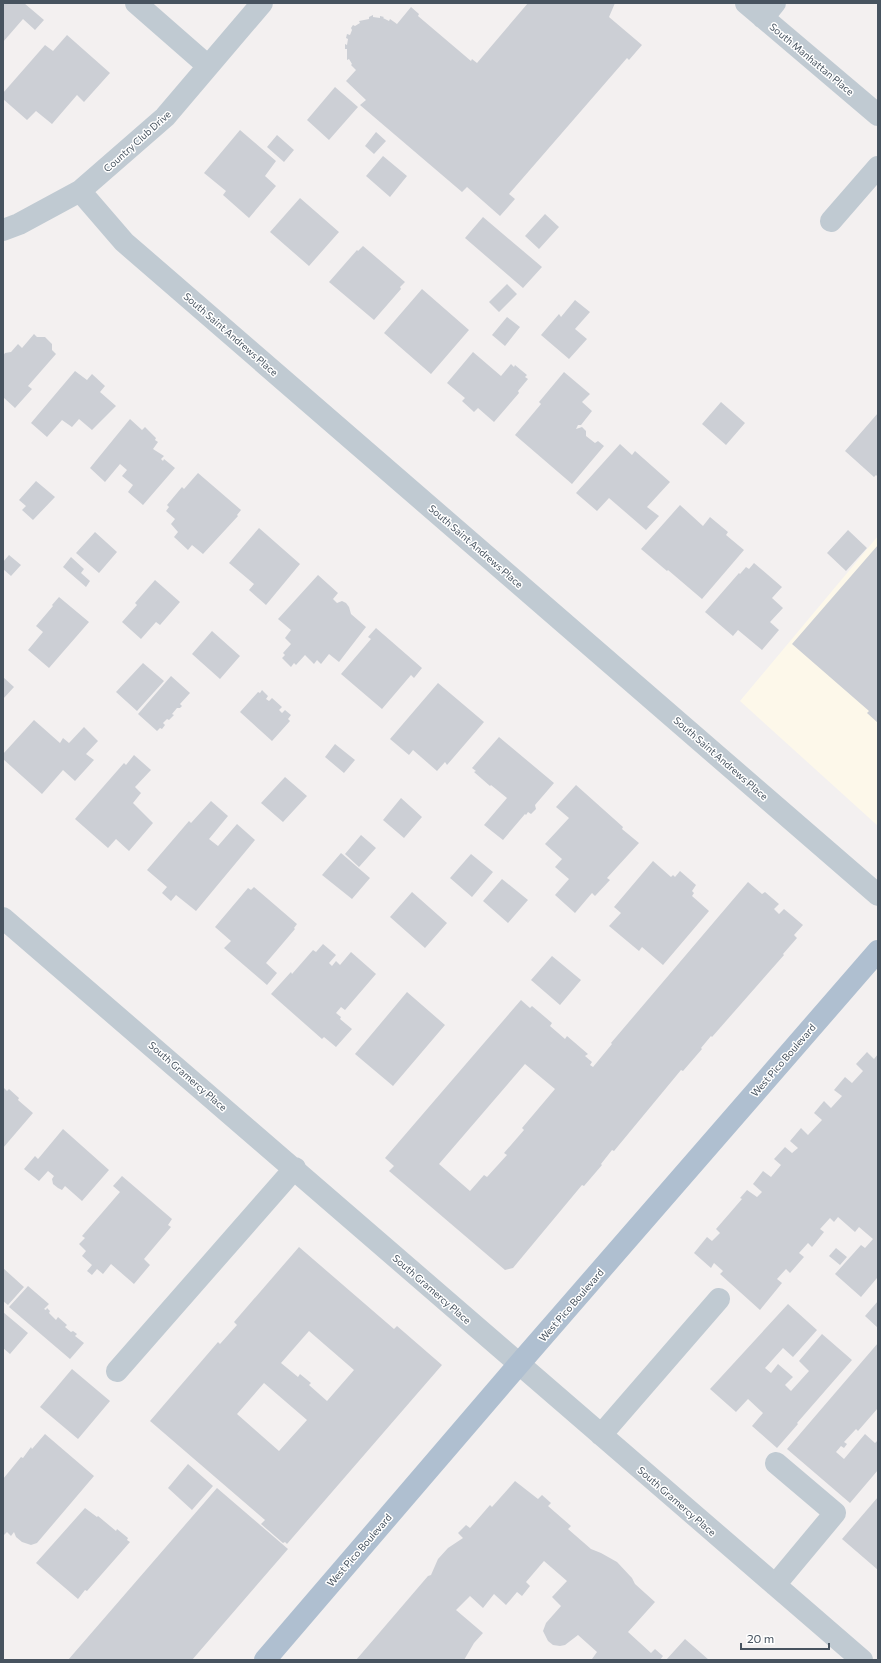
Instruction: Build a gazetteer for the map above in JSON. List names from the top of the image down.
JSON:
{
  "streets": {
    "main road": ["West Pico Boulevard"],
    "street": [
      "South Manhattan Place",
      "Country Club Drive",
      "South Saint Andrews Place",
      "South Gramercy Place"
    ]
  },
  "crossings": [
    ["Country Club Drive", "South Saint Andrews Place"],
    ["West Pico Boulevard", "South Gramercy Place"]
  ],
  "scale_bar": "20 m"
}
